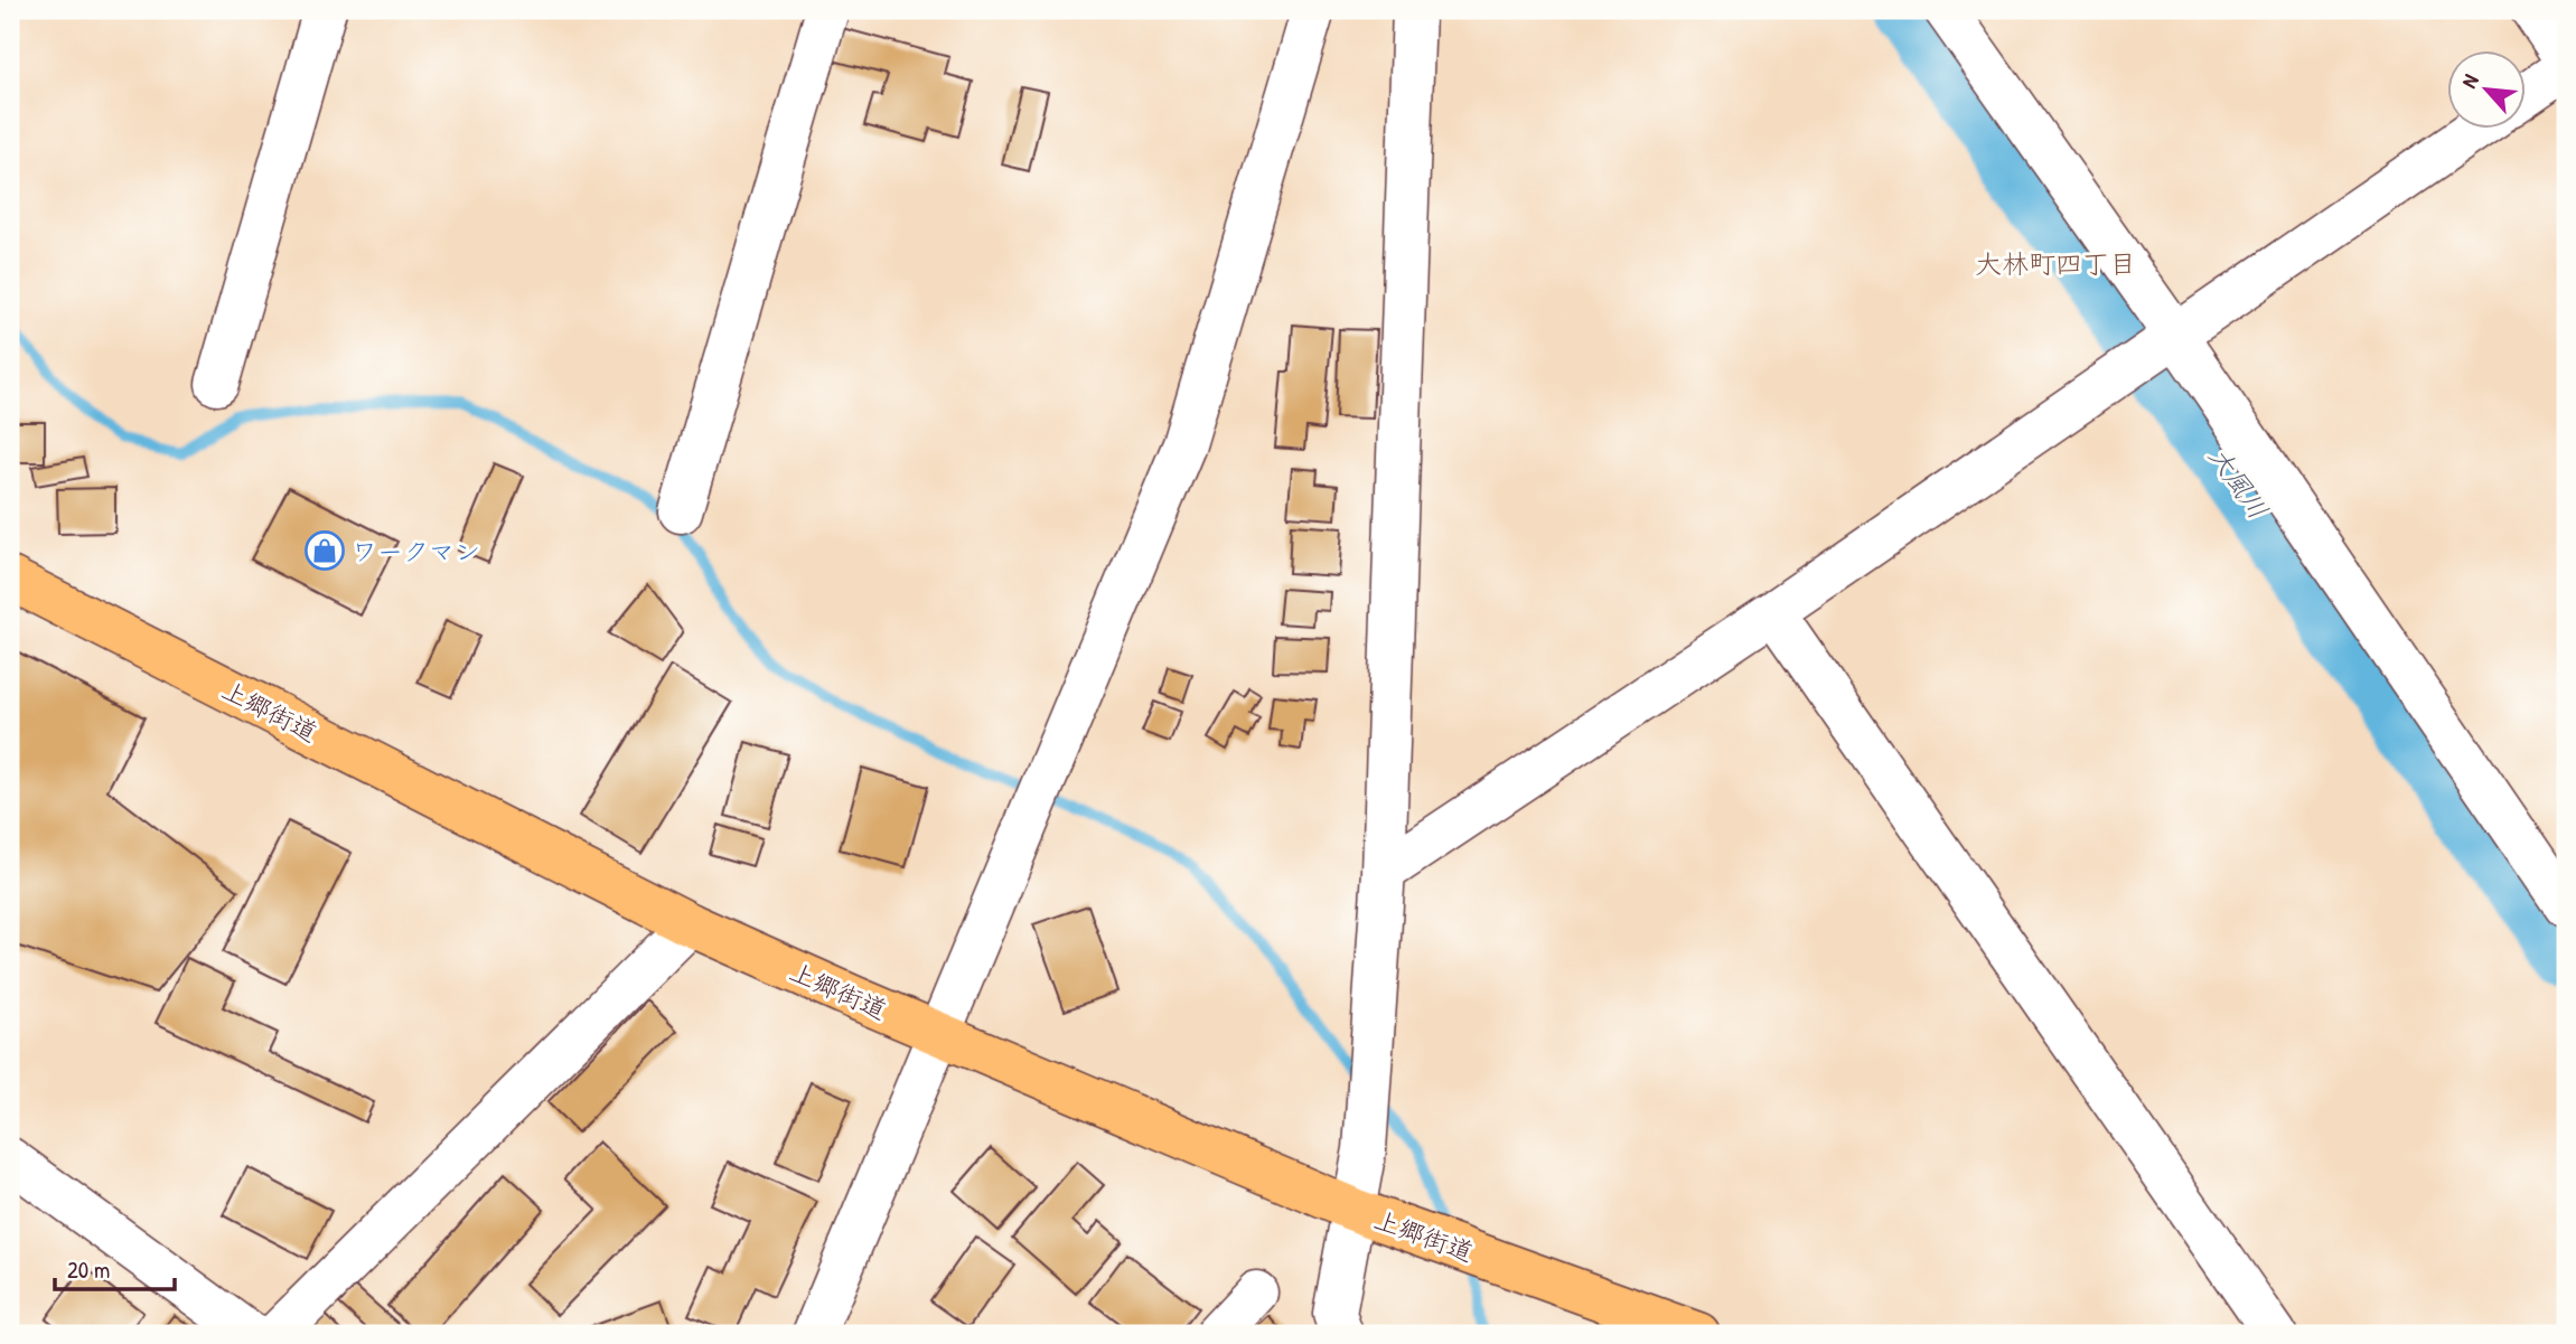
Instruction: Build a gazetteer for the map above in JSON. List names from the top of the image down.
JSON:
{
  "streets": {
    "main road": ["上郷街道"]
  },
  "districts": ["大林町四丁目"],
  "water": ["大風川"],
  "places": {
    "shop": ["ワークマン"]
  },
  "scale_bar": "20 m",
  "north": "top left"
}
